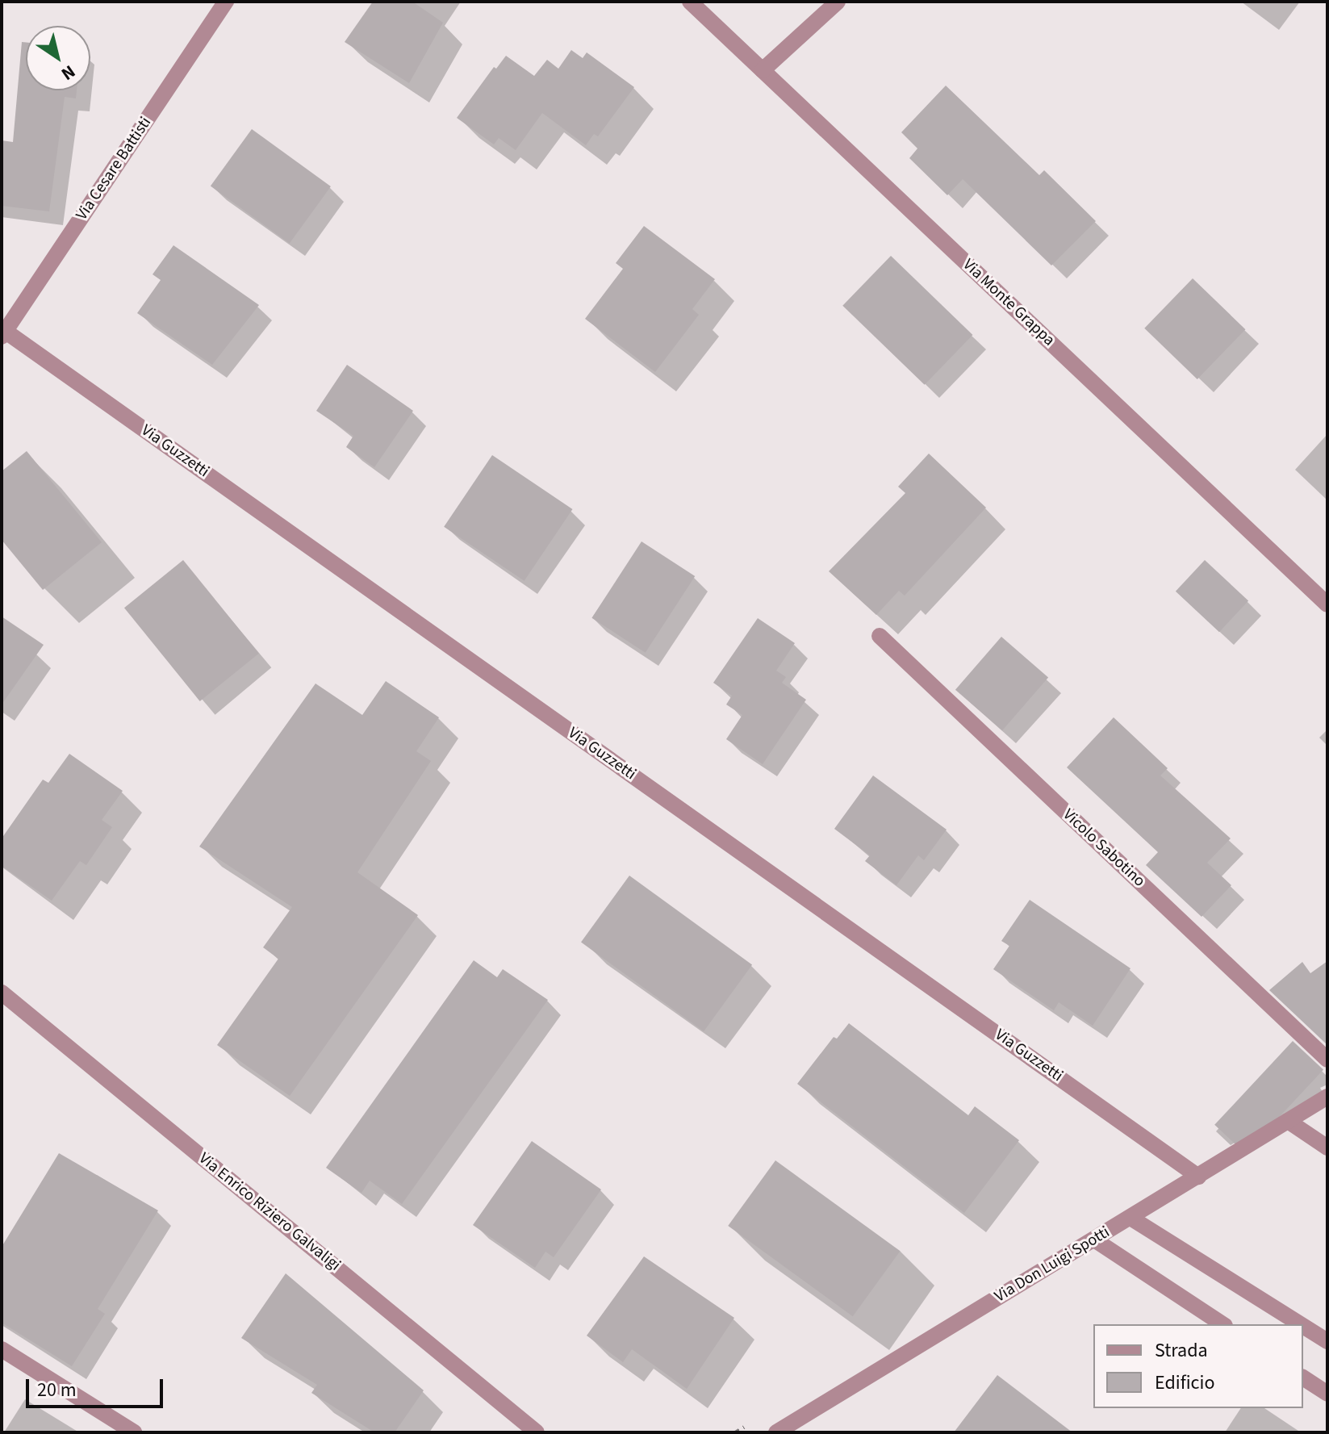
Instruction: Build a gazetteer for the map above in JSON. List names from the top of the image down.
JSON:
{
  "streets": {
    "street": [
      "Via Cesare Battisti",
      "Via Monte Grappa",
      "Via Guzzetti",
      "Vicolo Sabotino",
      "Via Enrico Riziero Galvaligi",
      "Via Don Luigi Spotti"
    ]
  },
  "crossings": [
    ["Via Cesare Battisti", "Via Guzzetti"],
    ["Via Guzzetti", "Via Don Luigi Spotti"]
  ],
  "legend": ["Strada", "Edificio"],
  "scale_bar": "20 m",
  "north": "bottom right"
}
